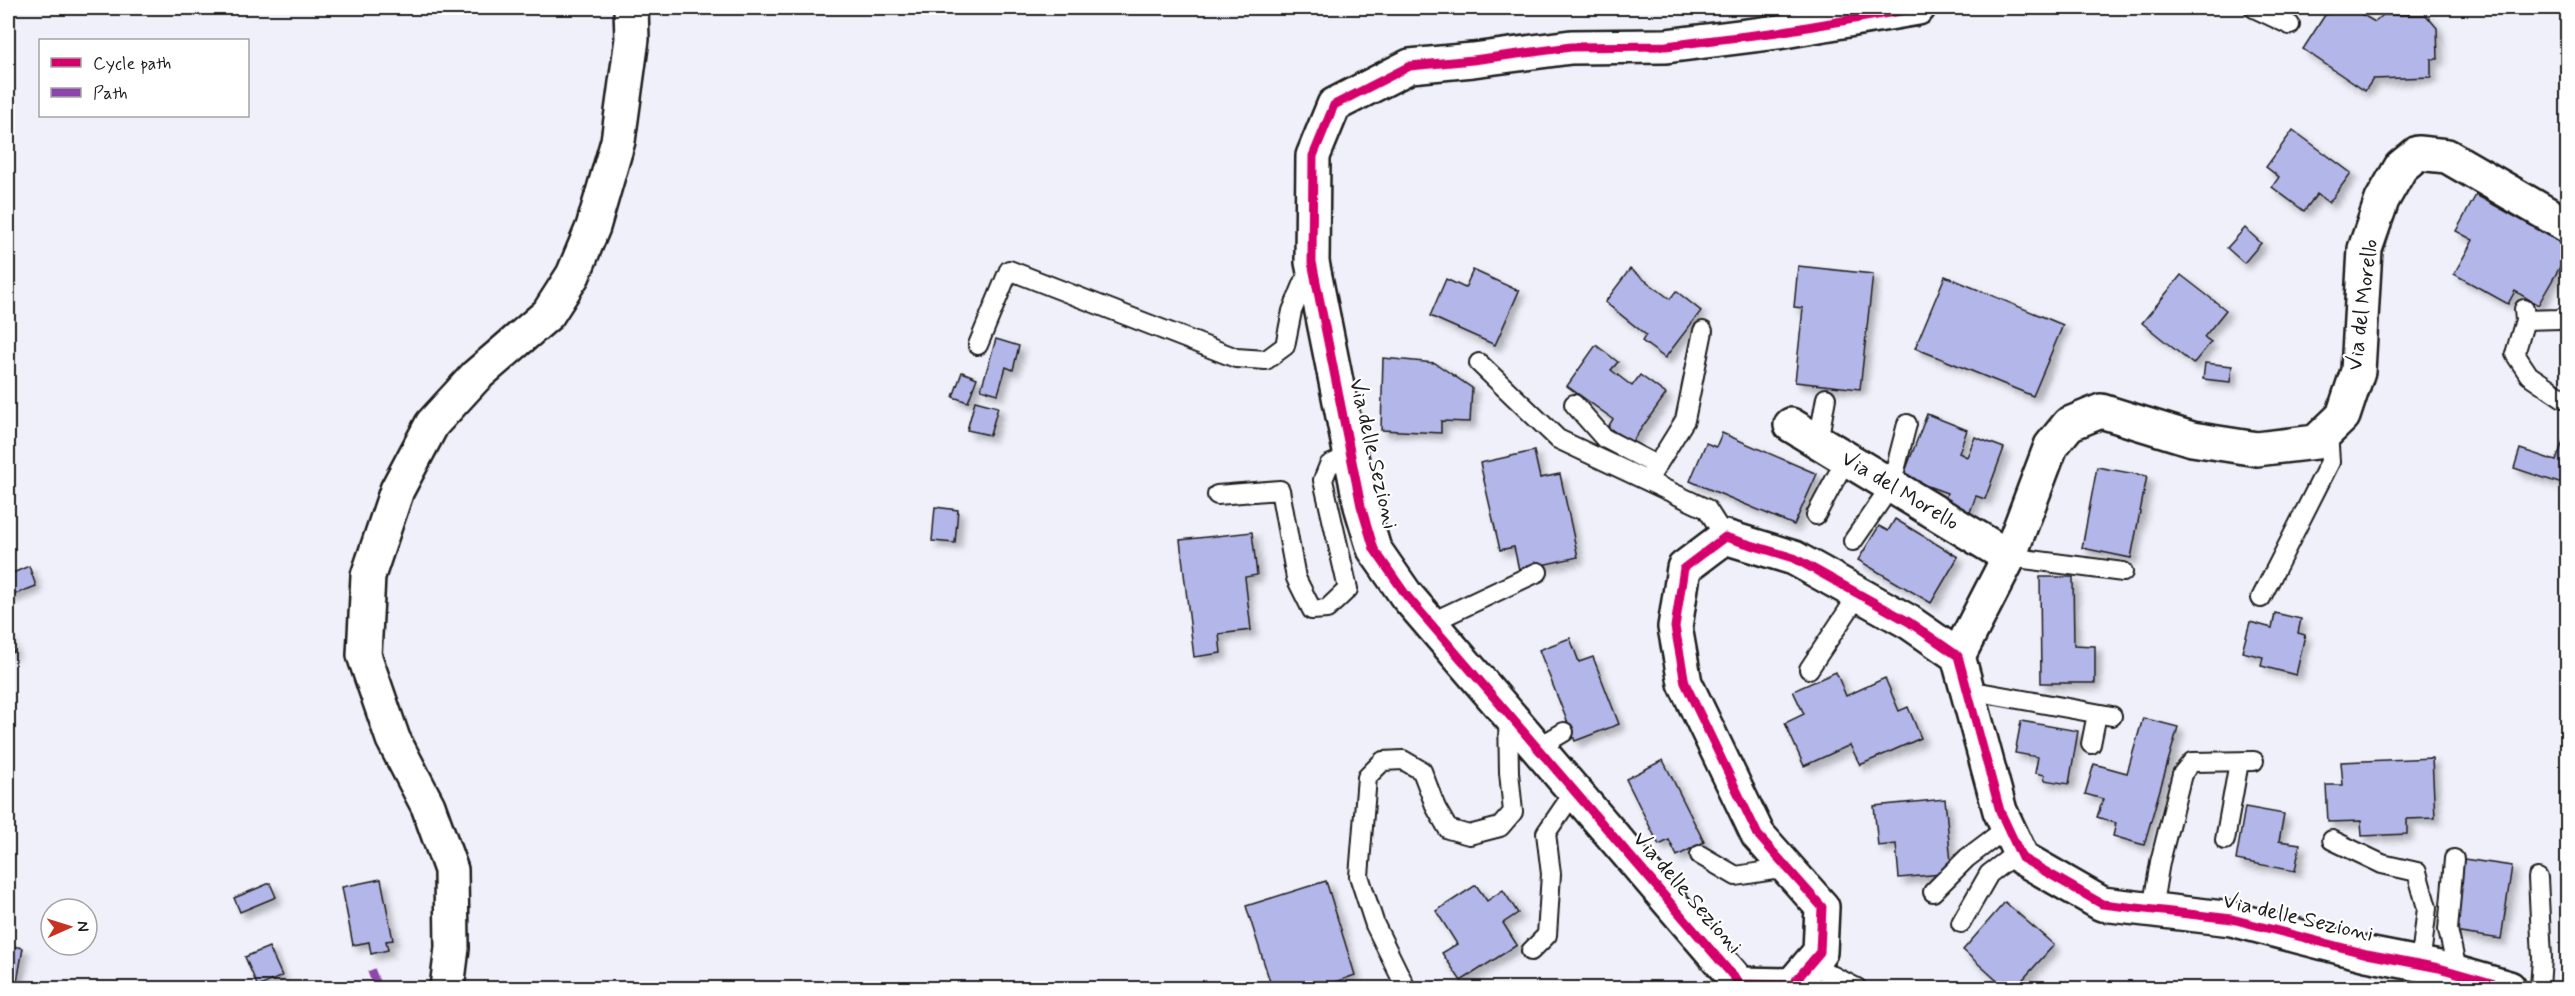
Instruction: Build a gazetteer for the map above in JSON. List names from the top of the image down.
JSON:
{
  "streets": {
    "street": ["Via del Morello", "Via delle Sezioni"]
  },
  "crossings": [
    ["Via del Morello", "Via delle Sezioni"]
  ],
  "legend": ["Cycle path", "Path"],
  "north": "right"
}
